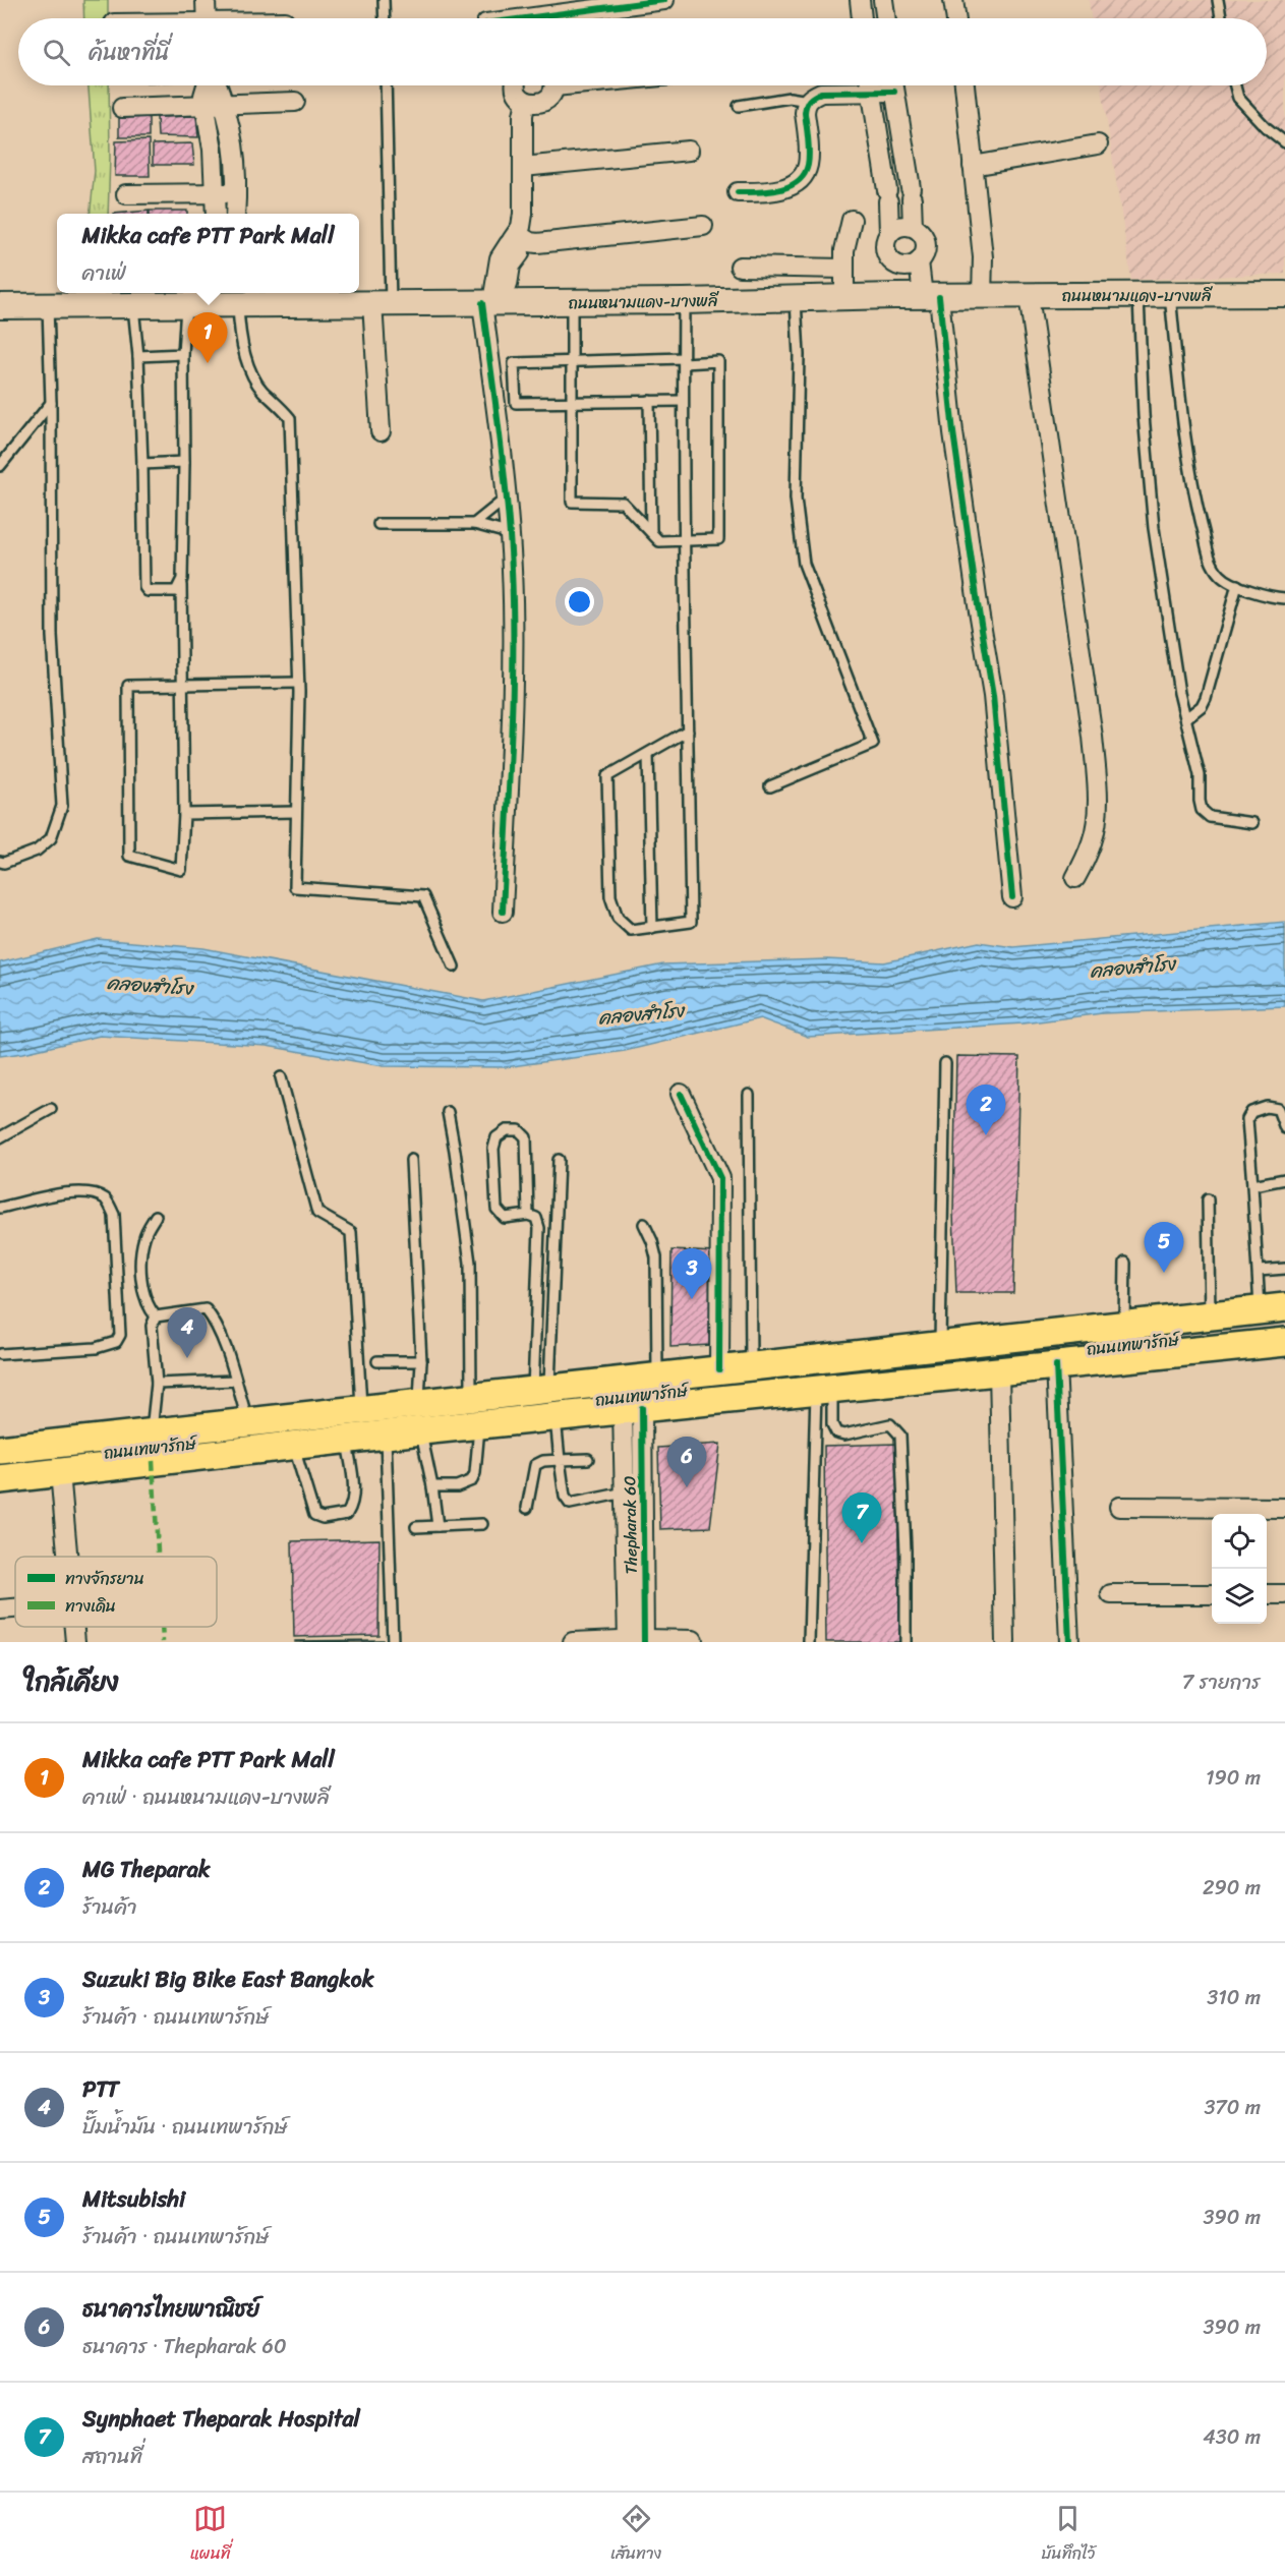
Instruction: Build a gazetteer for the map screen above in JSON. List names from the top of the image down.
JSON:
{
  "streets": {
    "main road": ["ถนนหนามแดง-บางพลี", "ถนนเทพารักษ์"],
    "street": ["Thepharak 60"]
  },
  "crossings": [
    ["ถนนเทพารักษ์", "Thepharak 60"]
  ],
  "water": ["คลองสำโรง"],
  "legend": ["ทางจักรยาน", "ทางเดิน"],
  "page": {
    "search": "ค้นหาที่นี่",
    "popup": ["Mikka cafe PTT Park Mall", "คาเฟ่"],
    "pins": [
      "1",
      "2",
      "5",
      "3",
      "4",
      "6",
      "7"
    ],
    "heading": ["ใกล้เคียง", "7 รายการ"],
    "list": [
      {
        "mark": "1",
        "name": "Mikka cafe PTT Park Mall",
        "note": "คาเฟ่ · ถนนหนามแดง-บางพลี",
        "value": "190 m"
      },
      {
        "mark": "2",
        "name": "MG Theparak",
        "note": "ร้านค้า",
        "value": "290 m"
      },
      {
        "mark": "3",
        "name": "Suzuki Big Bike East Bangkok",
        "note": "ร้านค้า · ถนนเทพารักษ์",
        "value": "310 m"
      },
      {
        "mark": "4",
        "name": "PTT",
        "note": "ปั๊มน้ำมัน · ถนนเทพารักษ์",
        "value": "370 m"
      },
      {
        "mark": "5",
        "name": "Mitsubishi",
        "note": "ร้านค้า · ถนนเทพารักษ์",
        "value": "390 m"
      },
      {
        "mark": "6",
        "name": "ธนาคารไทยพาณิชย์",
        "note": "ธนาคาร · Thepharak 60",
        "value": "390 m"
      },
      {
        "mark": "7",
        "name": "Synphaet Theparak Hospital",
        "note": "สถานที่",
        "value": "430 m"
      }
    ],
    "nav": ["แผนที่", "เส้นทาง", "บันทึกไว้"]
  }
}
